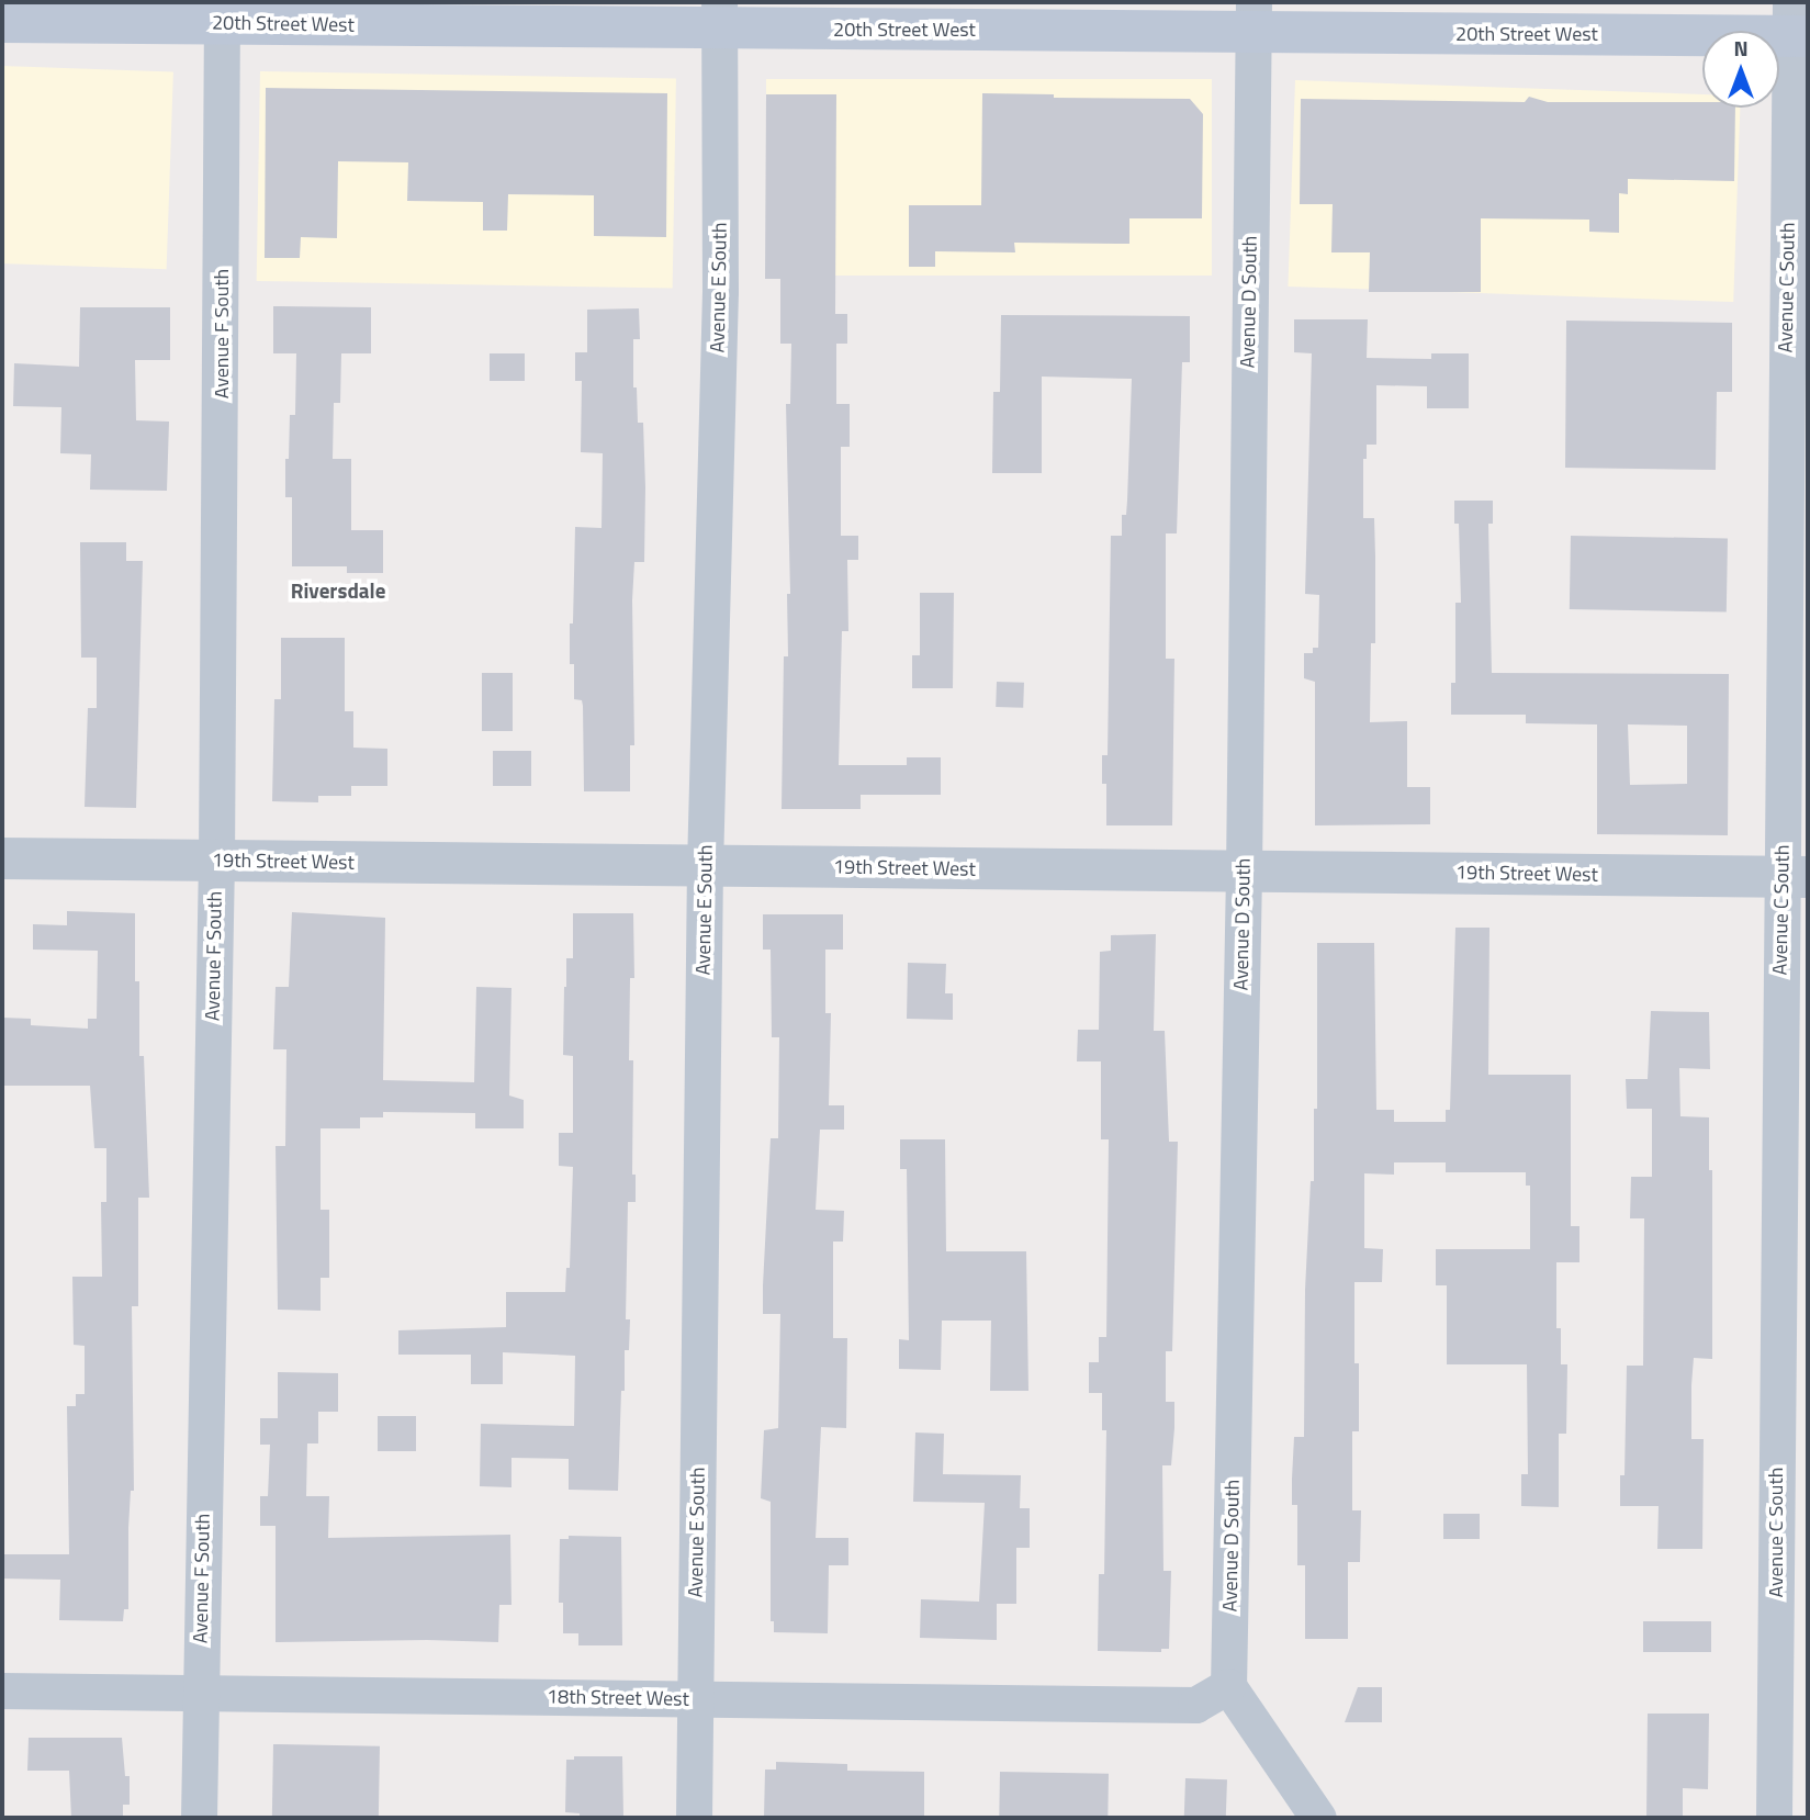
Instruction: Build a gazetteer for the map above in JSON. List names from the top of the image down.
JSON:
{
  "streets": {
    "main road": ["20th Street West"],
    "street": [
      "Avenue E South",
      "Avenue C South",
      "Avenue D South",
      "Avenue F South",
      "19th Street West",
      "18th Street West"
    ]
  },
  "crossings": [
    ["20th Street West", "Avenue E South"],
    ["20th Street West", "Avenue C South"],
    ["20th Street West", "Avenue D South"],
    ["20th Street West", "Avenue F South"],
    ["Avenue E South", "19th Street West"],
    ["Avenue E South", "18th Street West"],
    ["Avenue C South", "19th Street West"],
    ["Avenue D South", "19th Street West"],
    ["Avenue D South", "18th Street West"],
    ["Avenue F South", "19th Street West"],
    ["Avenue F South", "18th Street West"]
  ],
  "districts": ["Riversdale"],
  "north": "top"
}
